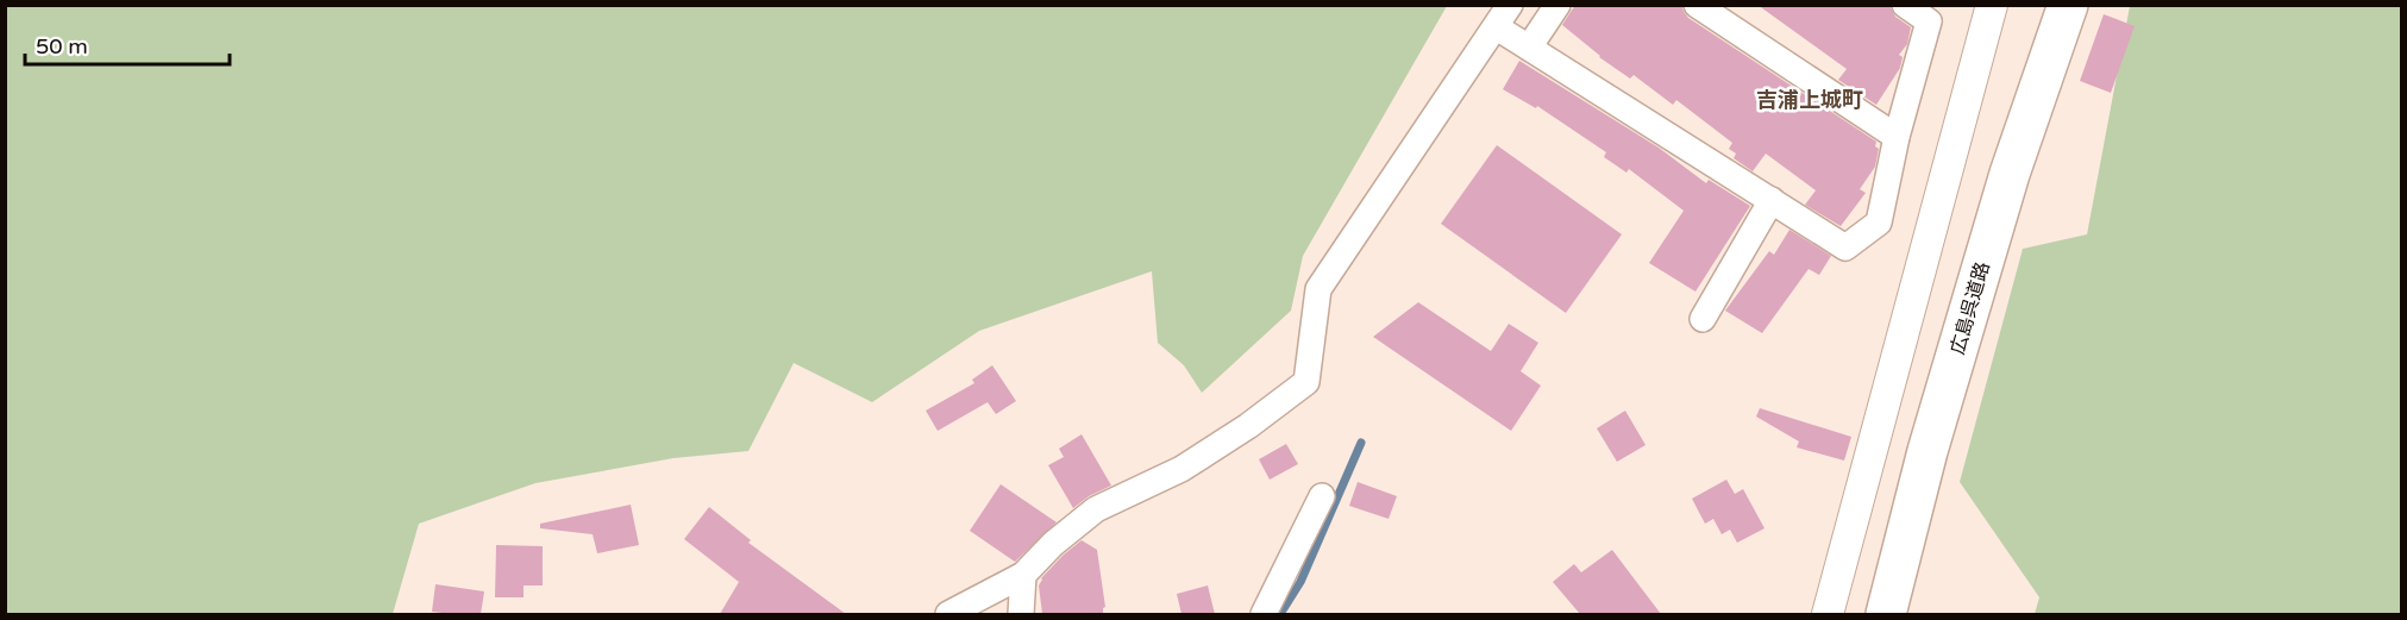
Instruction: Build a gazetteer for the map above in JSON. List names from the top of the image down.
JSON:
{
  "streets": {
    "highway": ["広島呉道路"]
  },
  "districts": ["吉浦上城町"],
  "scale_bar": "50 m"
}
